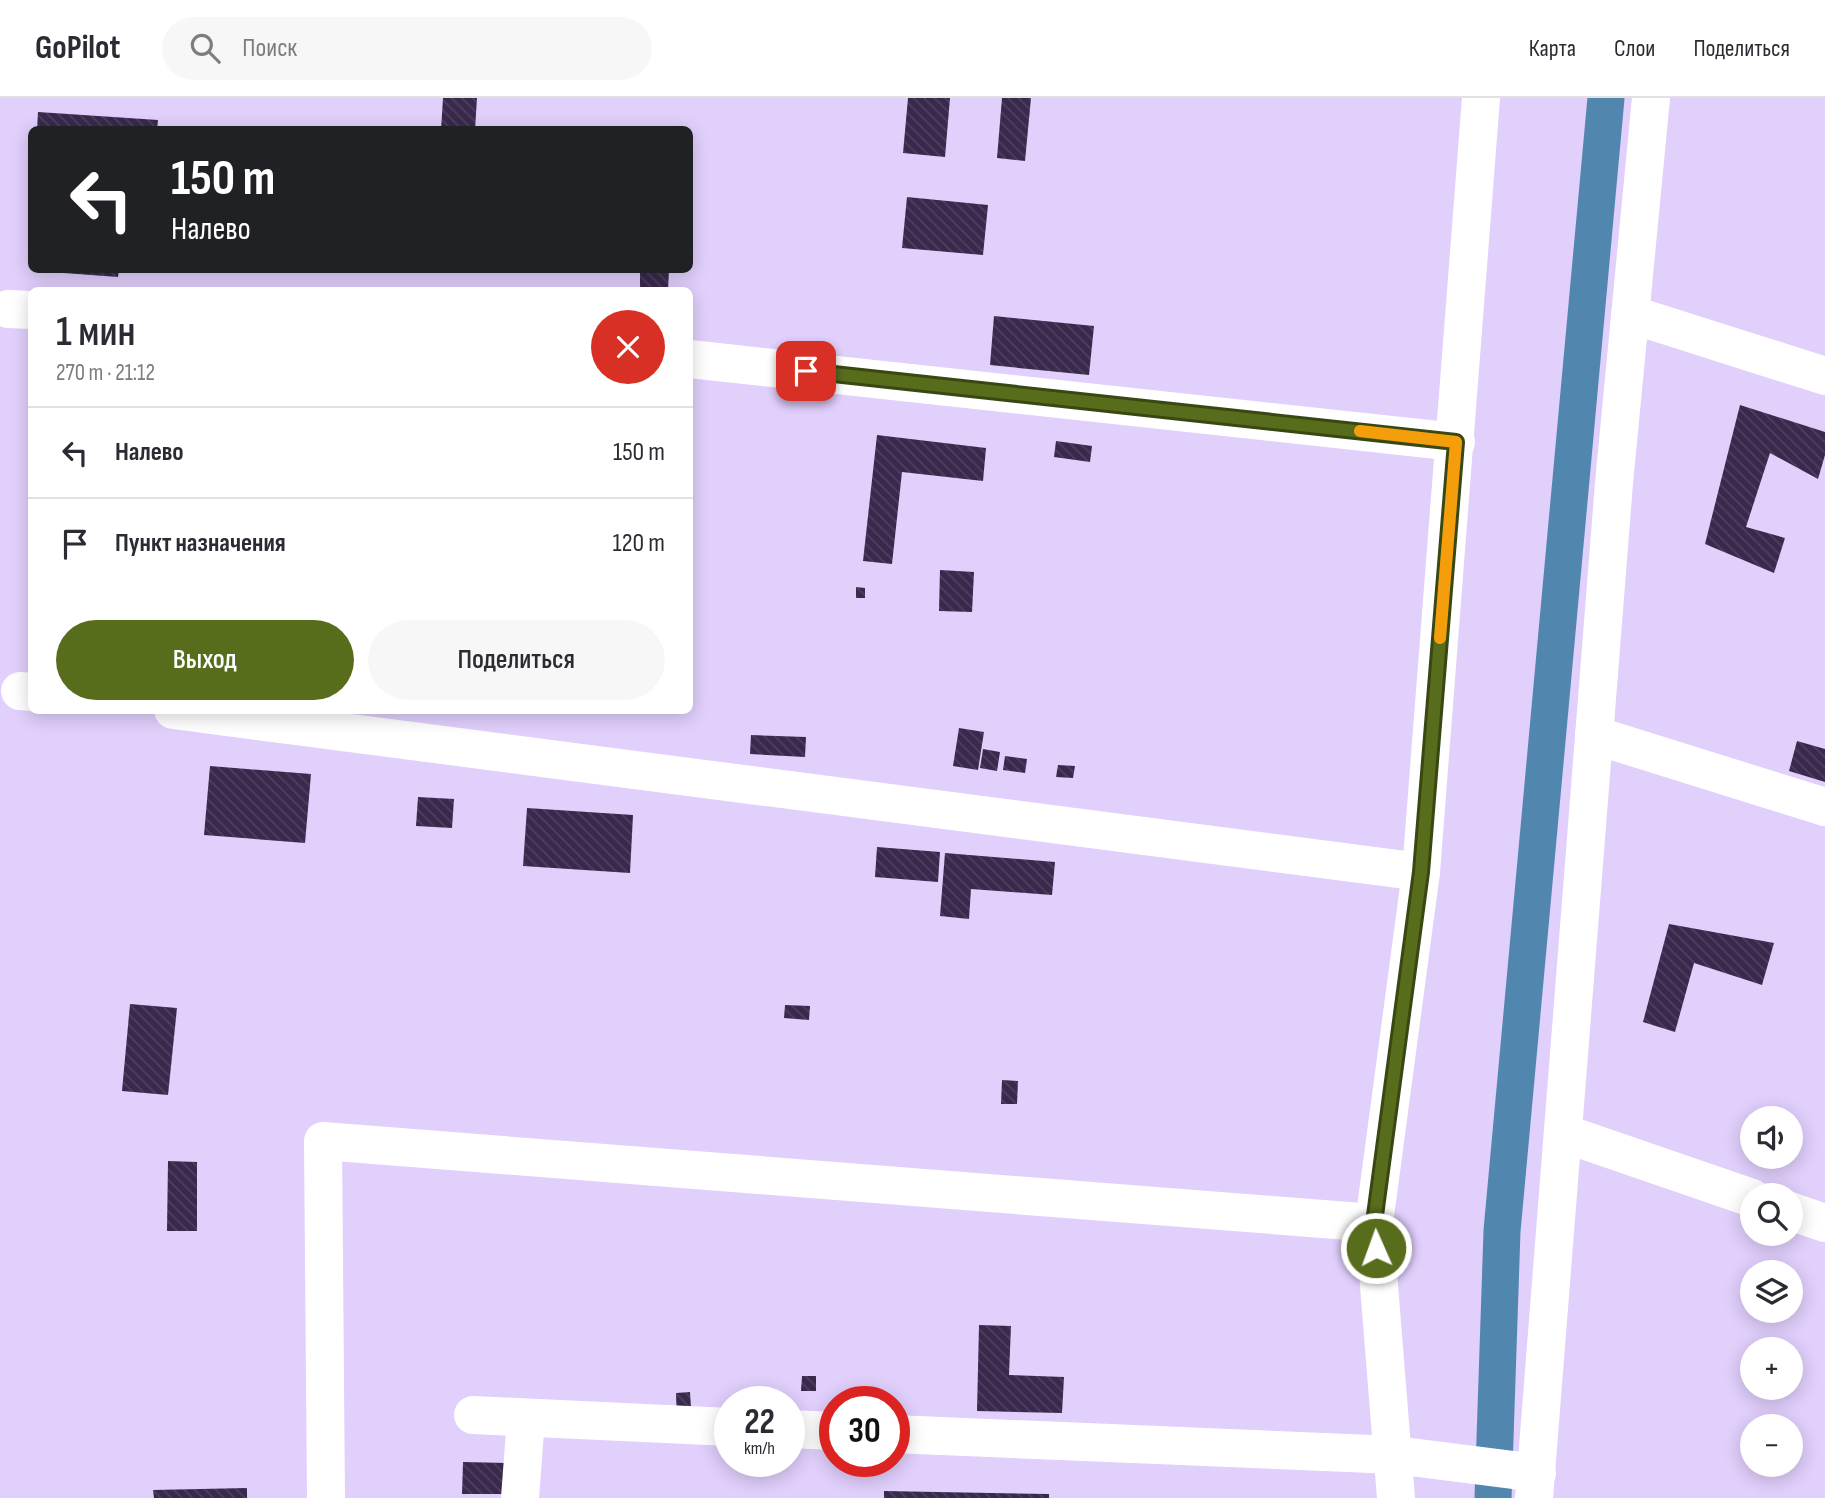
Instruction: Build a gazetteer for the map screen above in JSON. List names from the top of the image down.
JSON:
{
  "page": {
    "header": "GoPilot",
    "search": "Поиск",
    "nav": ["Карта", "Слои", "Поделиться"],
    "turn": ["150 m", "Налево"],
    "heading": ["1 мин", "270 m · 21:12"],
    "list": [
      {
        "name": "Налево",
        "value": "150 m"
      },
      {
        "name": "Пункт назначения",
        "value": "120 m"
      }
    ],
    "buttons": ["Выход", "Поделиться"],
    "map_buttons": ["+", "−"],
    "speed": "22 km/h",
    "limit": "30"
  }
}
